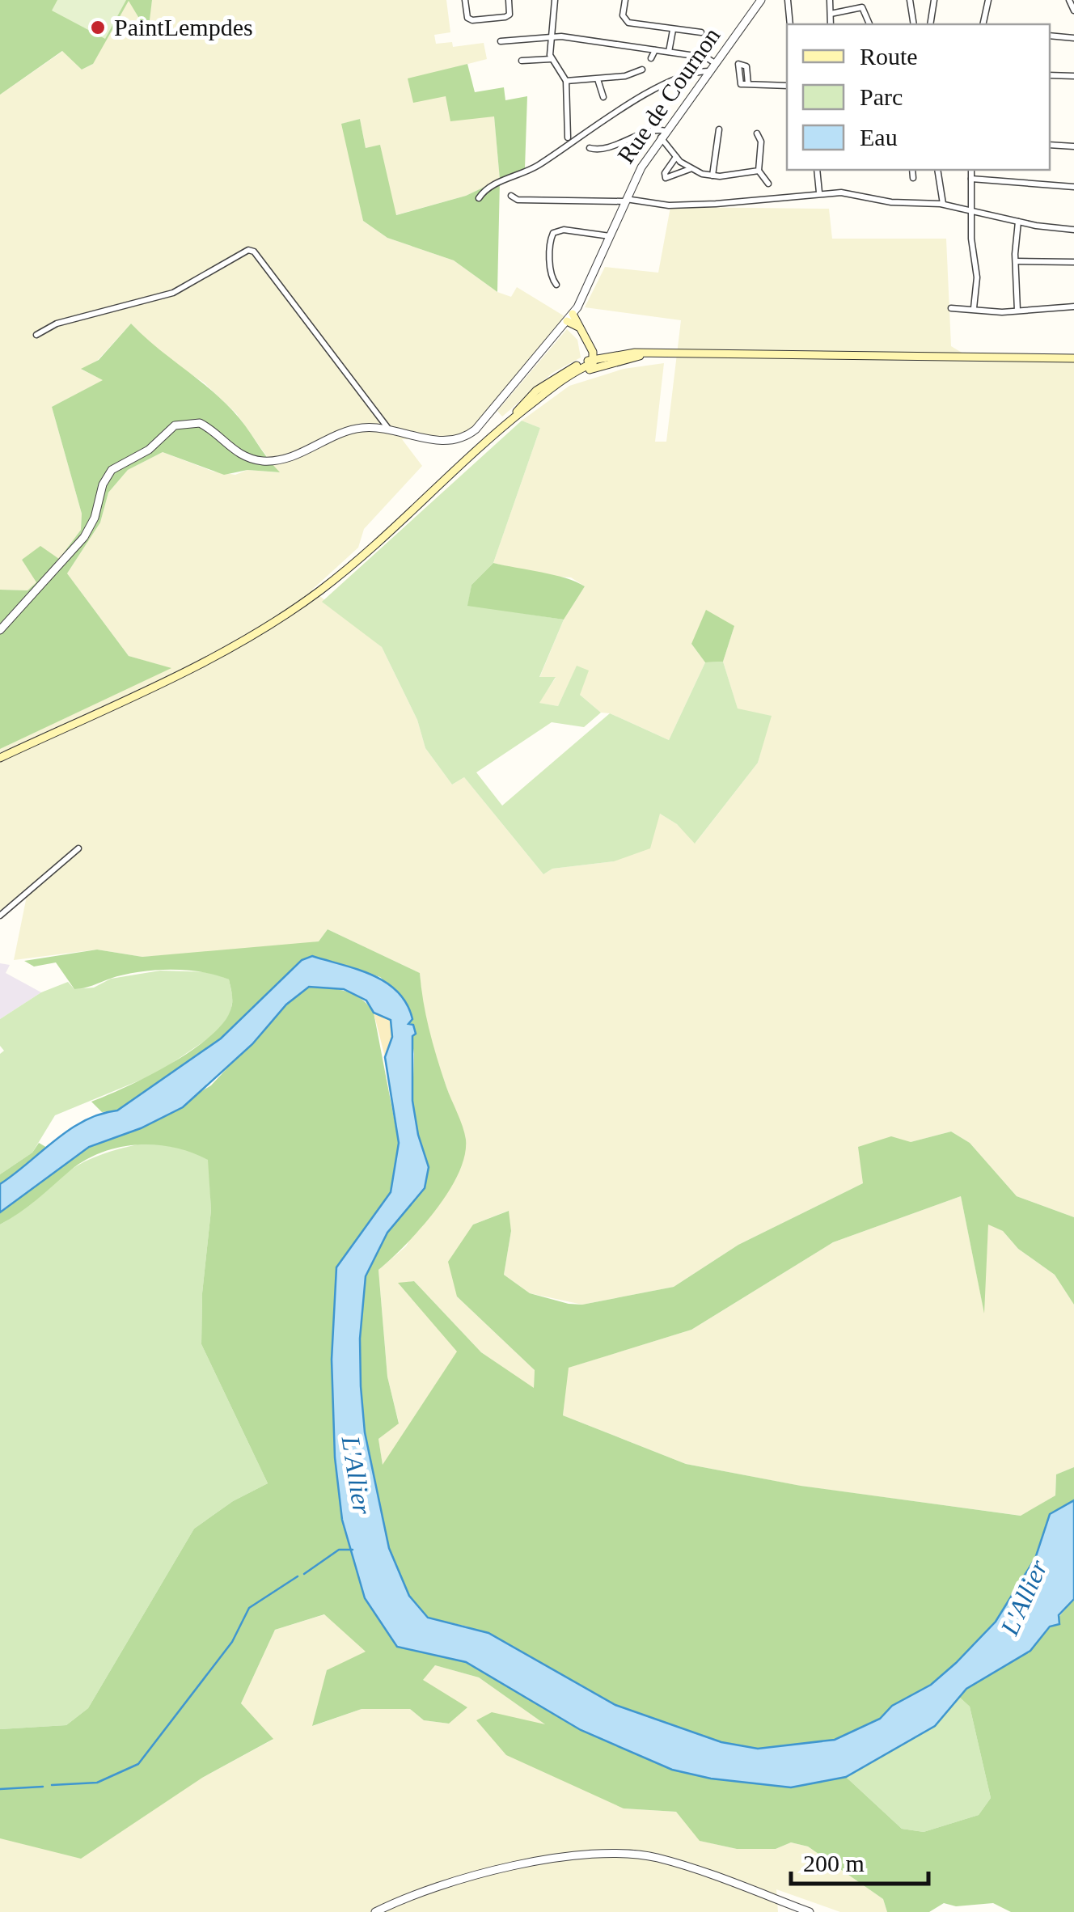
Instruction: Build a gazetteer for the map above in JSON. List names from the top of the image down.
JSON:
{
  "streets": {
    "street": ["Rue de Cournon"]
  },
  "water": ["L'Allier"],
  "places": ["PaintLempdes"],
  "legend": ["Route", "Parc", "Eau"],
  "scale_bar": "200 m"
}
